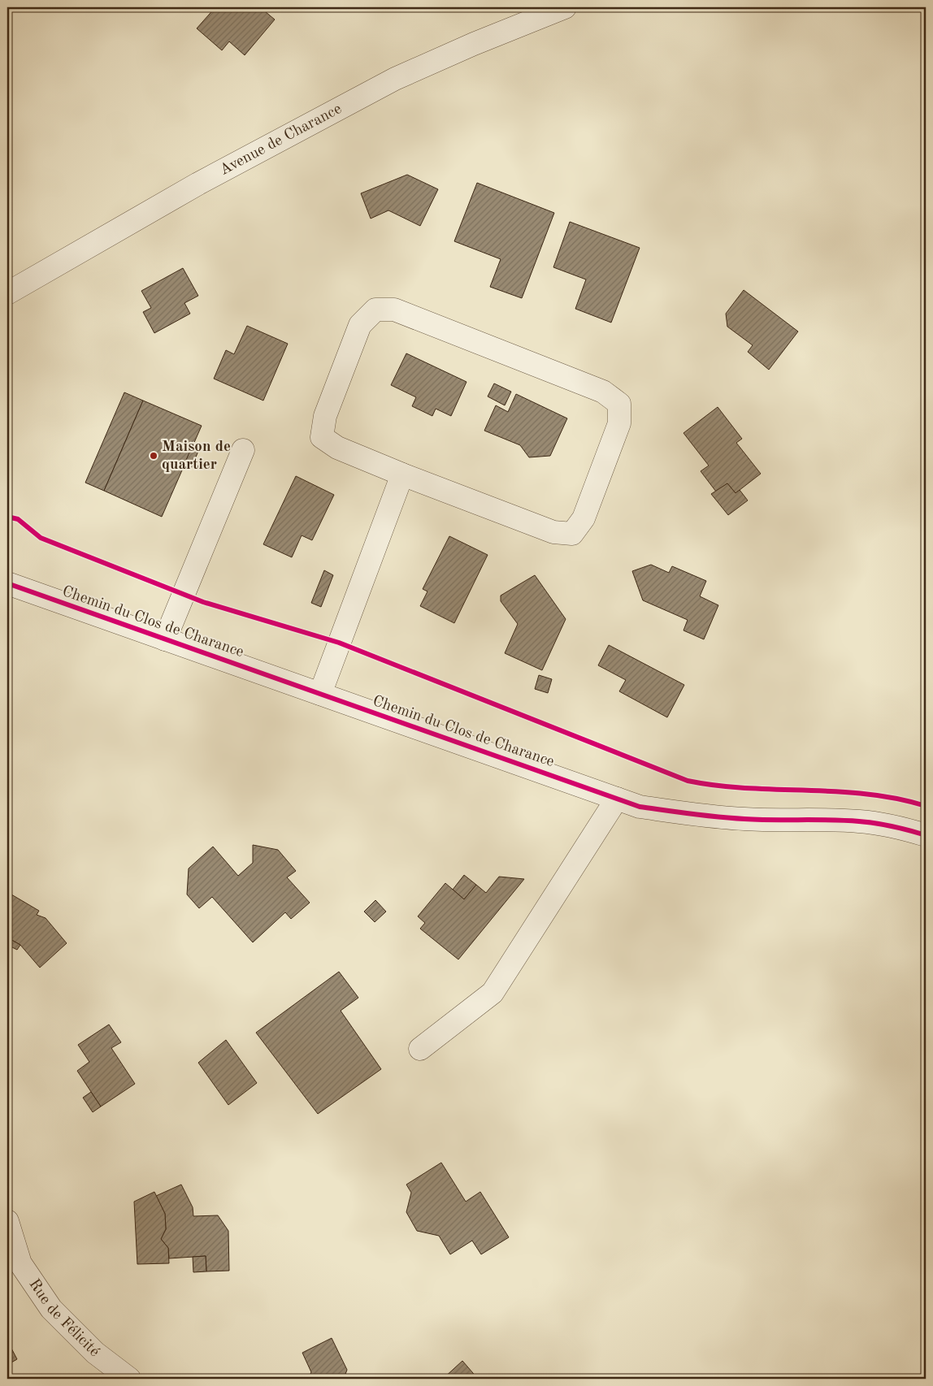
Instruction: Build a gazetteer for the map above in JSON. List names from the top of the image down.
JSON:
{
  "streets": {
    "street": ["Avenue de Charance", "Chemin du Clos de Charance", "Rue de Félicité"]
  },
  "places": ["Maison de quartier"]
}
